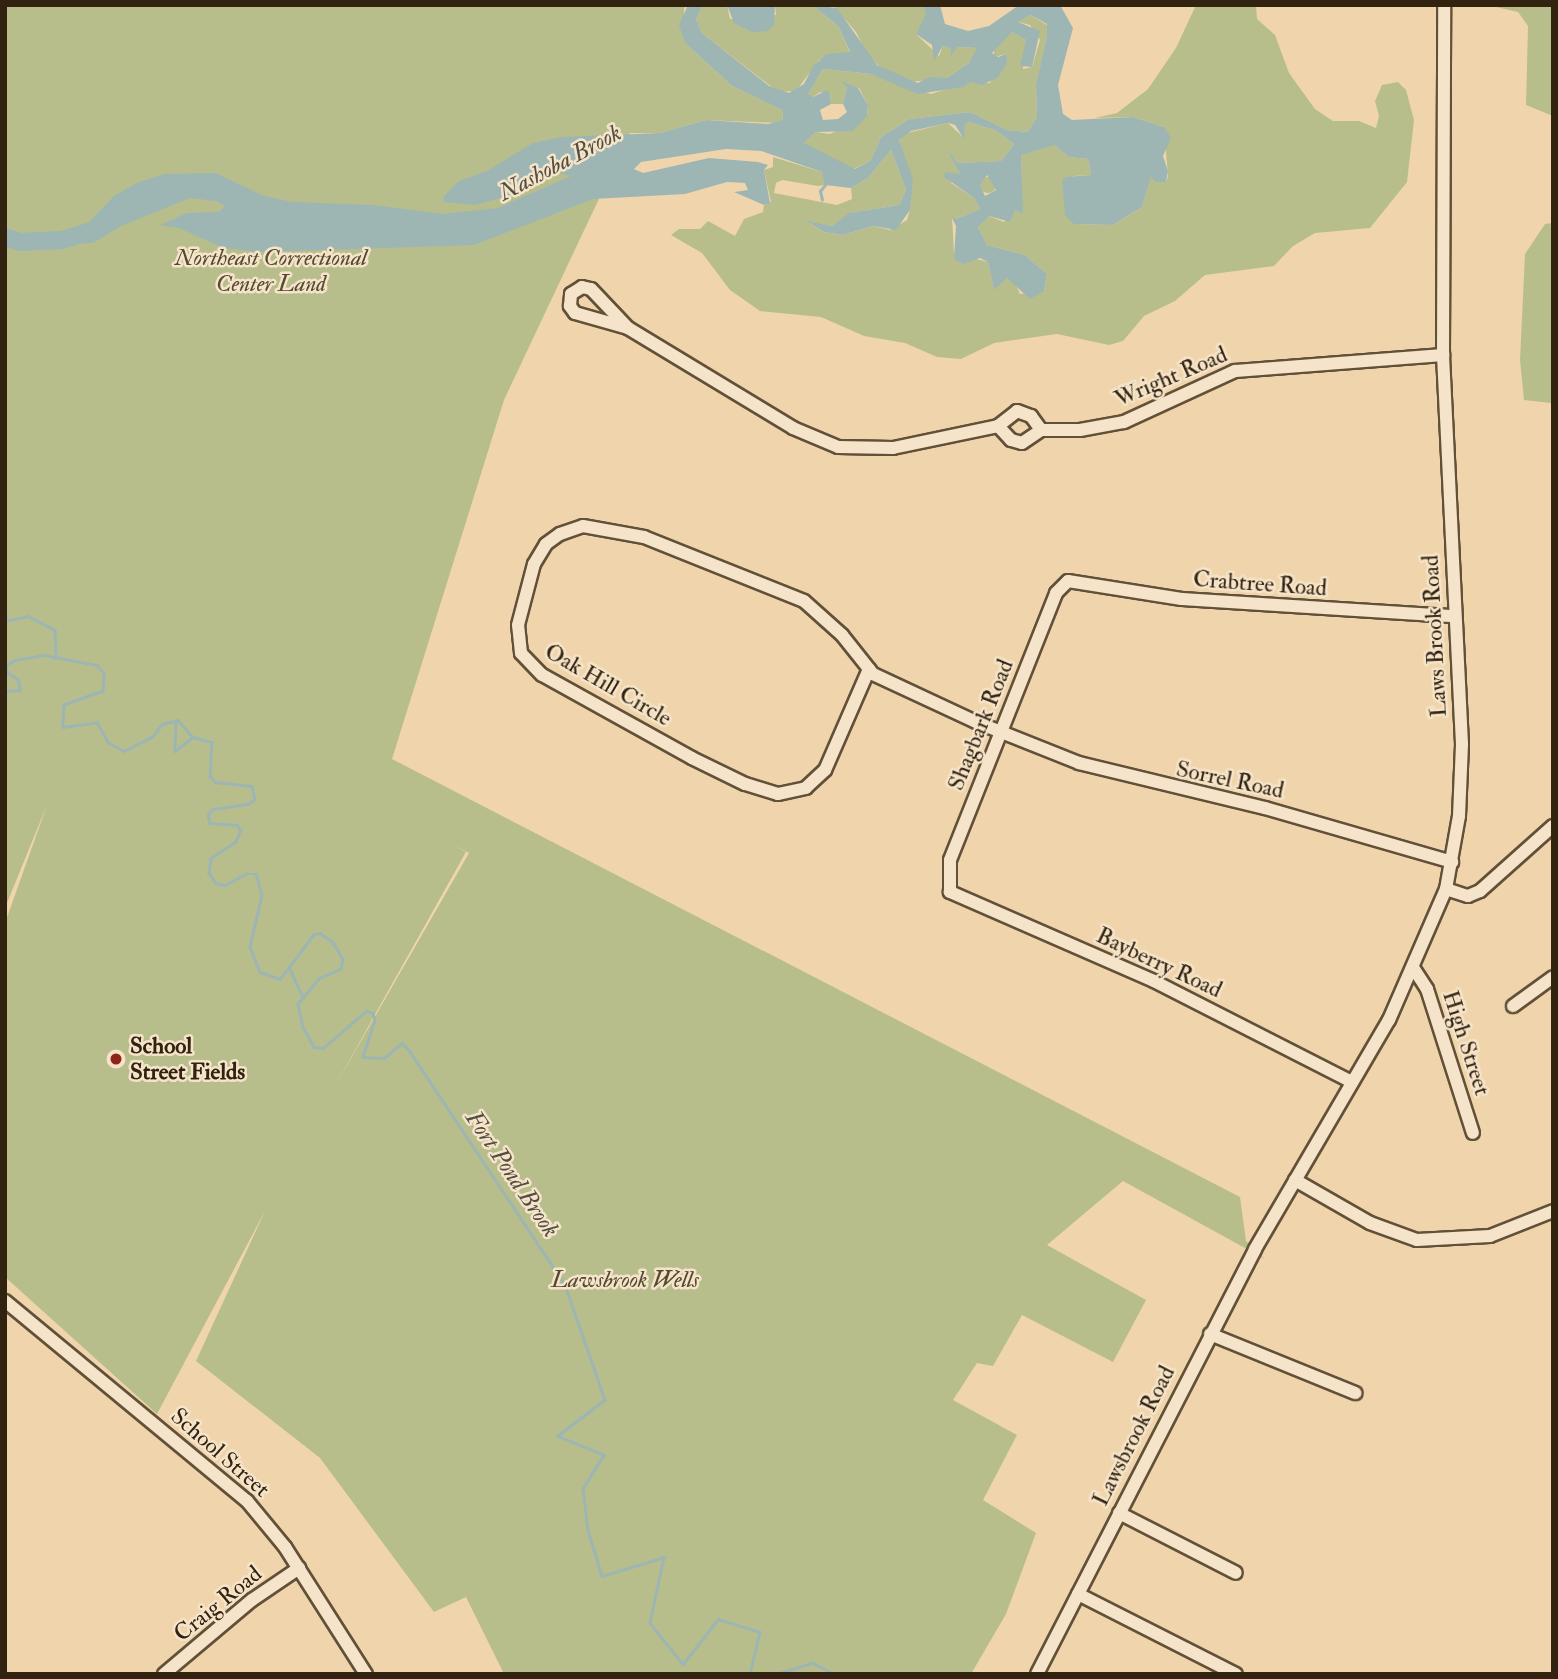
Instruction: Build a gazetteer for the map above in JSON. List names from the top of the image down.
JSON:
{
  "streets": {
    "street": [
      "Wright Road",
      "Crabtree Road",
      "Laws Brook Road",
      "Oak Hill Circle",
      "Shagbark Road",
      "Sorrel Road",
      "Bayberry Road",
      "High Street",
      "Lawsbrook Road",
      "School Street",
      "Craig Road"
    ]
  },
  "crossings": [
    ["Wright Road", "Laws Brook Road"],
    ["Crabtree Road", "Laws Brook Road"],
    ["Crabtree Road", "Shagbark Road"],
    ["Laws Brook Road", "Sorrel Road"],
    ["Laws Brook Road", "Bayberry Road"],
    ["Laws Brook Road", "High Street"],
    ["Laws Brook Road", "Lawsbrook Road"],
    ["Oak Hill Circle", "Shagbark Road"],
    ["Oak Hill Circle", "Sorrel Road"],
    ["Shagbark Road", "Sorrel Road"],
    ["Shagbark Road", "Bayberry Road"],
    ["School Street", "Craig Road"]
  ],
  "water": ["Nashoba Brook", "Fort Pond Brook"],
  "parks": ["Northeast Correctional Center Land", "Lawsbrook Wells"],
  "places": ["School Street Fields"]
}
